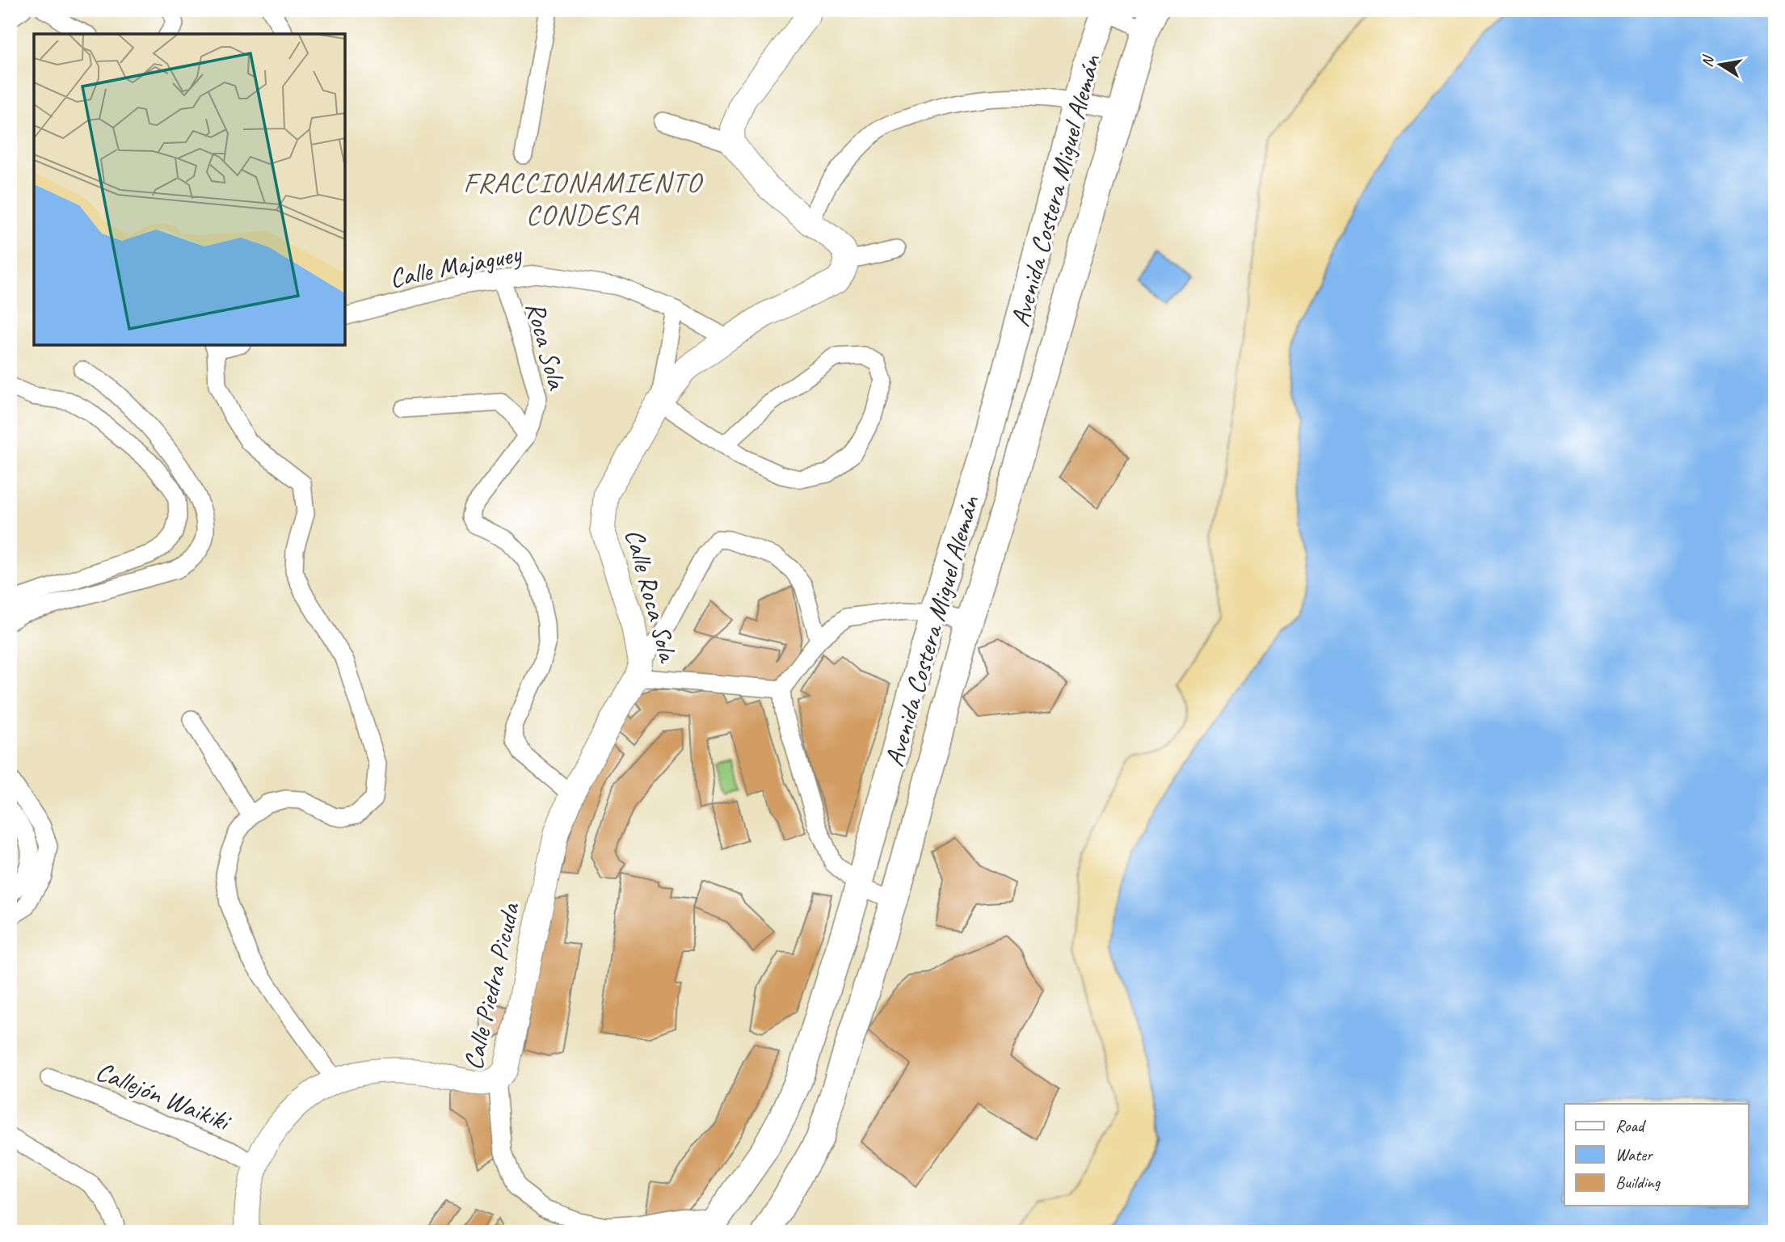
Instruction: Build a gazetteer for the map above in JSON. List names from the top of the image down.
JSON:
{
  "streets": {
    "main road": ["Avenida Costera Miguel Alemán", "Calle Roca Sola", "Calle Piedra Picuda"],
    "street": ["Calle Majaguey", "Roca Sola", "Callejón Waikiki"]
  },
  "crossings": [
    ["Avenida Costera Miguel Alemán", "Calle Piedra Picuda"],
    ["Calle Majaguey", "Roca Sola"],
    ["Calle Majaguey", "Calle Roca Sola"],
    ["Calle Roca Sola", "Calle Piedra Picuda"]
  ],
  "districts": ["FRACCIONAMIENTO CONDESA"],
  "legend": ["Road", "Water", "Building"],
  "north": "left"
}
